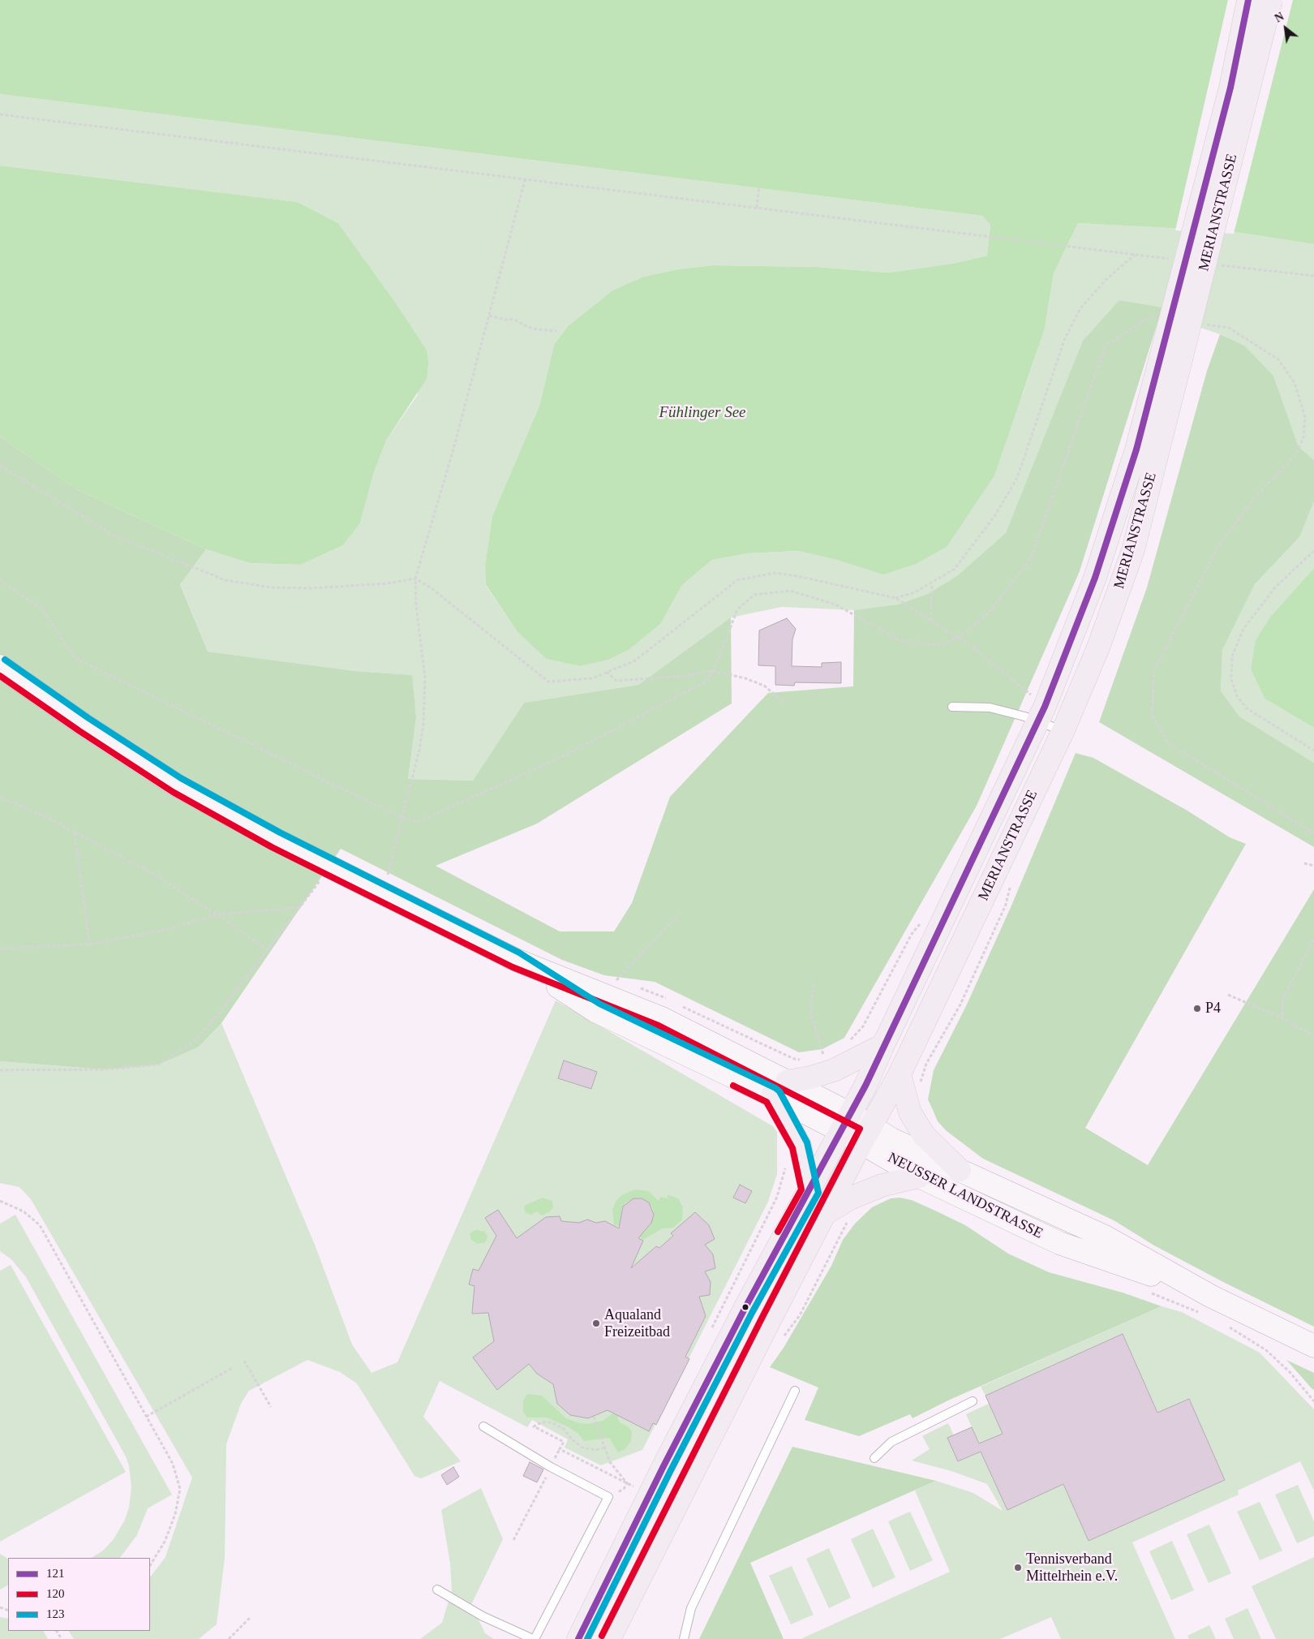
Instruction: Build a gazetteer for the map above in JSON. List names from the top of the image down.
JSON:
{
  "streets": {
    "main road": ["MERIANSTRASSE", "NEUSSER LANDSTRASSE"]
  },
  "crossings": [
    ["MERIANSTRASSE", "NEUSSER LANDSTRASSE"]
  ],
  "water": ["Fühlinger See"],
  "places": ["P4", "Aqualand Freizeitbad", "Tennisverband Mittelrhein e.V."],
  "lines": ["transit line 121", "transit line 123", "transit line 120"],
  "legend": ["121", "120", "123"],
  "north": "top left"
}
